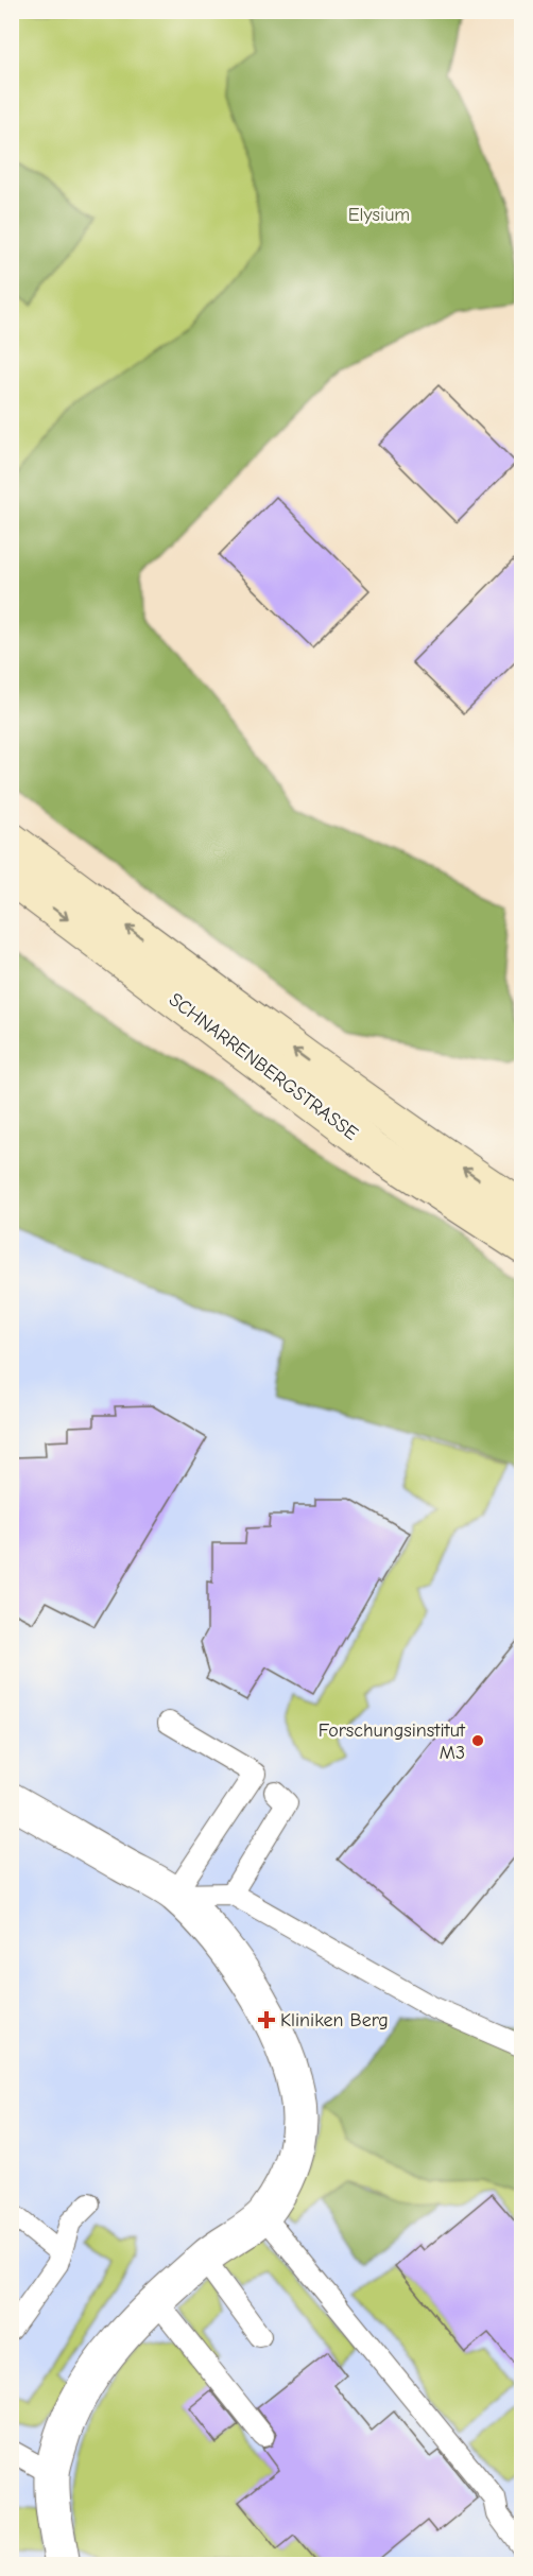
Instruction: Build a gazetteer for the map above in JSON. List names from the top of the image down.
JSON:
{
  "streets": {
    "street": ["SCHNARRENBERGSTRASSE"]
  },
  "parks": ["Elysium"],
  "places": {
    "other": ["Forschungsinstitut M3"],
    "health": ["Kliniken Berg"]
  }
}
